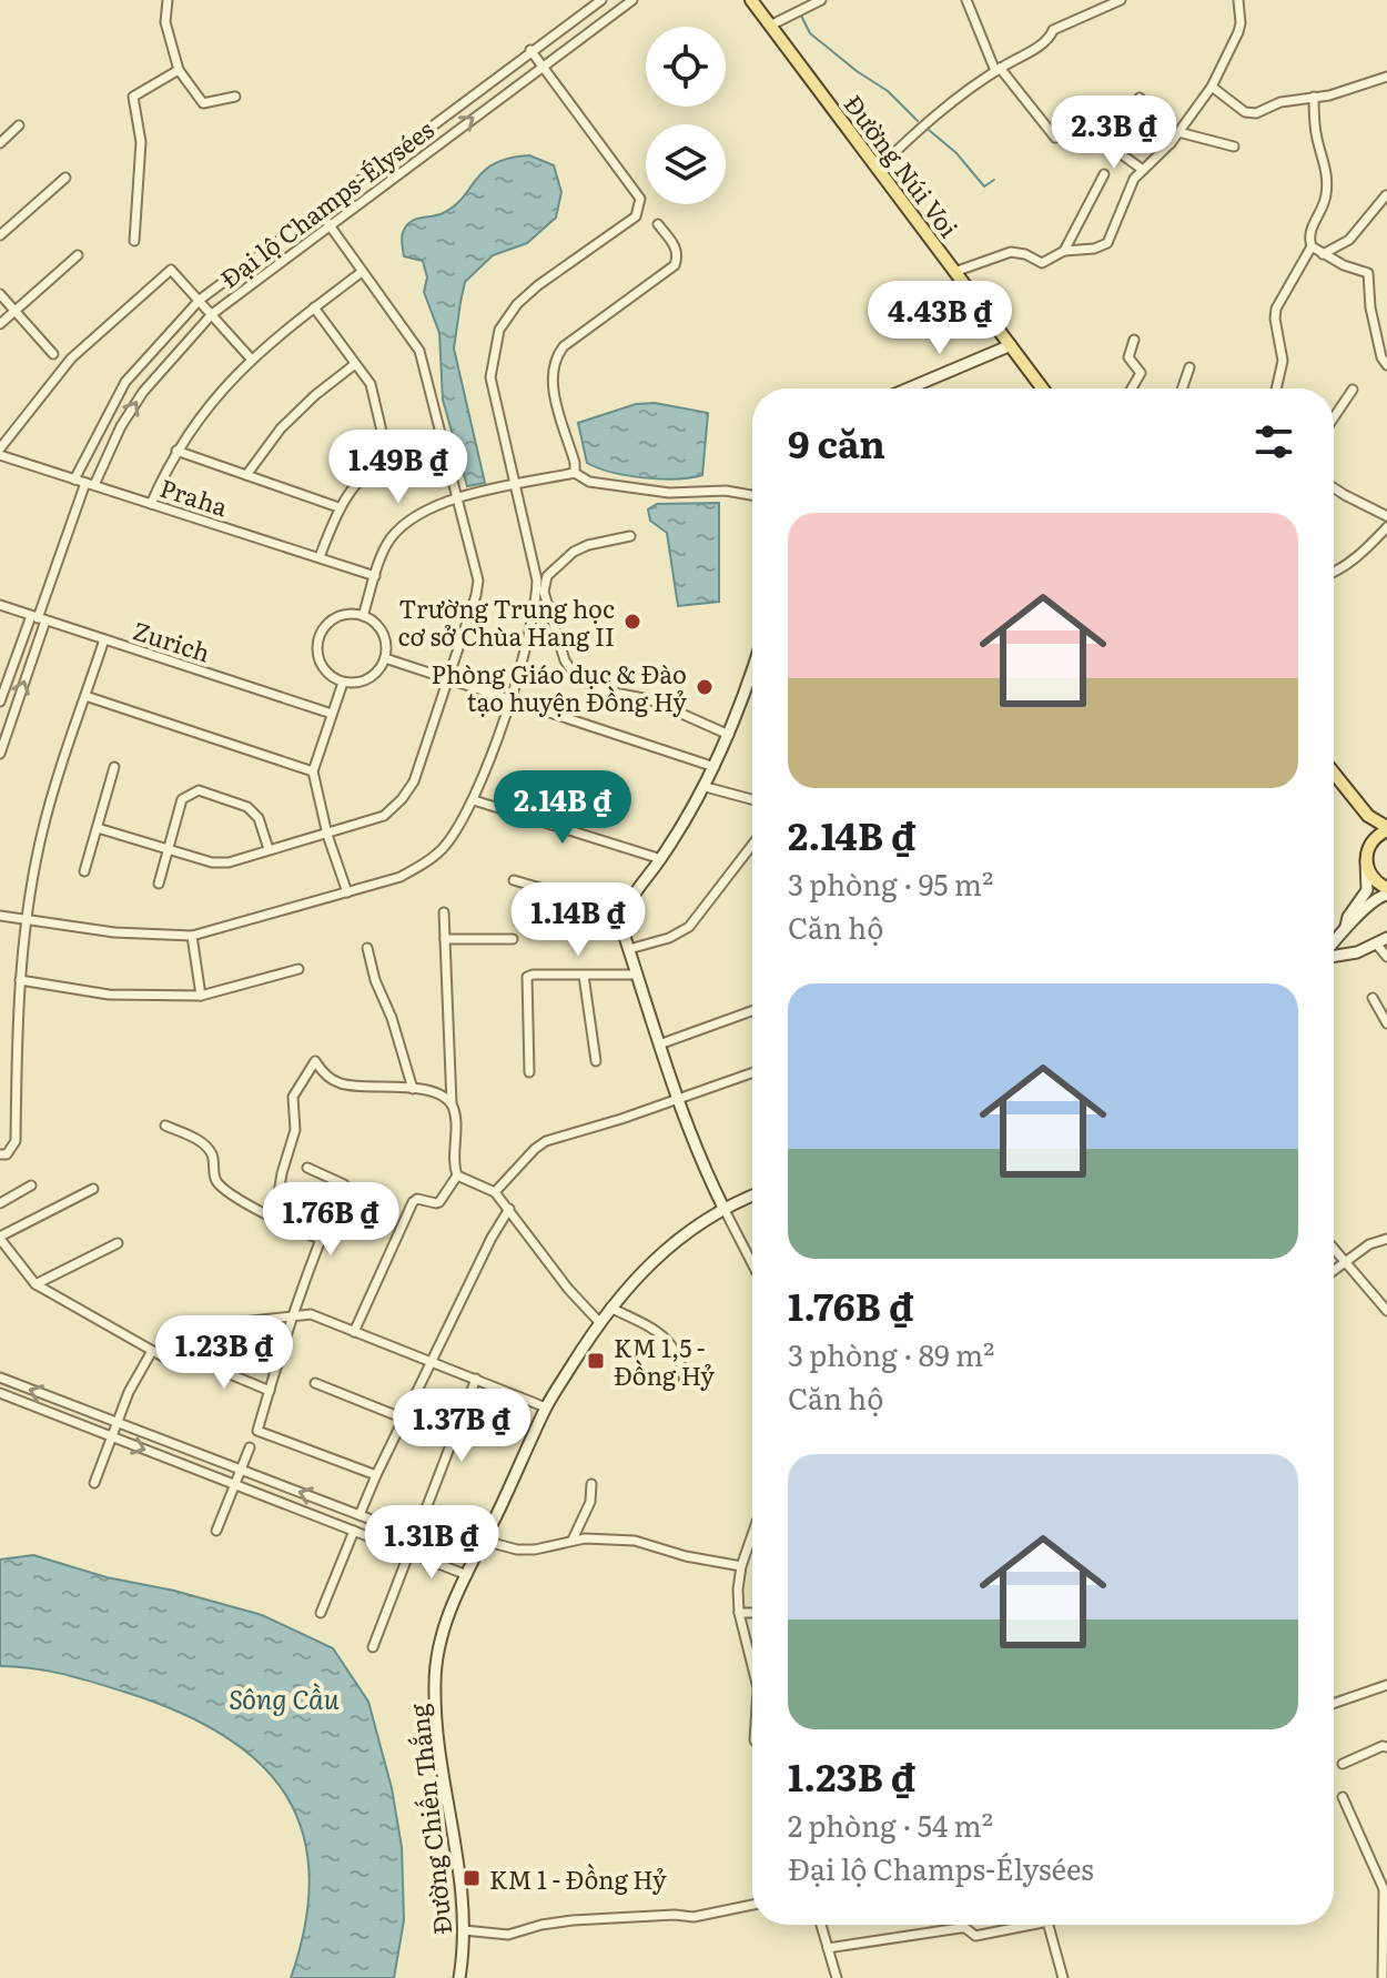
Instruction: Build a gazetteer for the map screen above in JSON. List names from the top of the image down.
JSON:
{
  "streets": {
    "main road": ["Đường Núi Voi", "Đường Chiến Thắng"],
    "street": ["Đại lộ Champs-Élysées", "Praha", "Zurich"]
  },
  "crossings": [
    ["Đại lộ Champs-Élysées", "Praha"],
    ["Đại lộ Champs-Élysées", "Zurich"]
  ],
  "water": ["Sông Cầu"],
  "places": {
    "other": ["Trường Trung học cơ sở Chùa Hang II", "Phòng Giáo dục & Đào tạo huyện Đồng Hỷ"],
    "transit": ["KM 1,5 - Đồng Hỷ", "KM 1 - Đồng Hỷ"]
  },
  "page": {
    "price": [
      "2.3B ₫",
      "4.43B ₫",
      "1.49B ₫",
      "2.14B ₫",
      "1.14B ₫",
      "1.76B ₫",
      "1.23B ₫",
      "1.37B ₫",
      "1.31B ₫"
    ],
    "heading": "9 căn",
    "list": [
      {
        "name": "2.14B ₫",
        "note": "3 phòng · 95 m² · Căn hộ"
      },
      {
        "name": "1.76B ₫",
        "note": "3 phòng · 89 m² · Căn hộ"
      },
      {
        "name": "1.23B ₫",
        "note": "2 phòng · 54 m² · Đại lộ Champs-Élysées"
      }
    ]
  }
}
